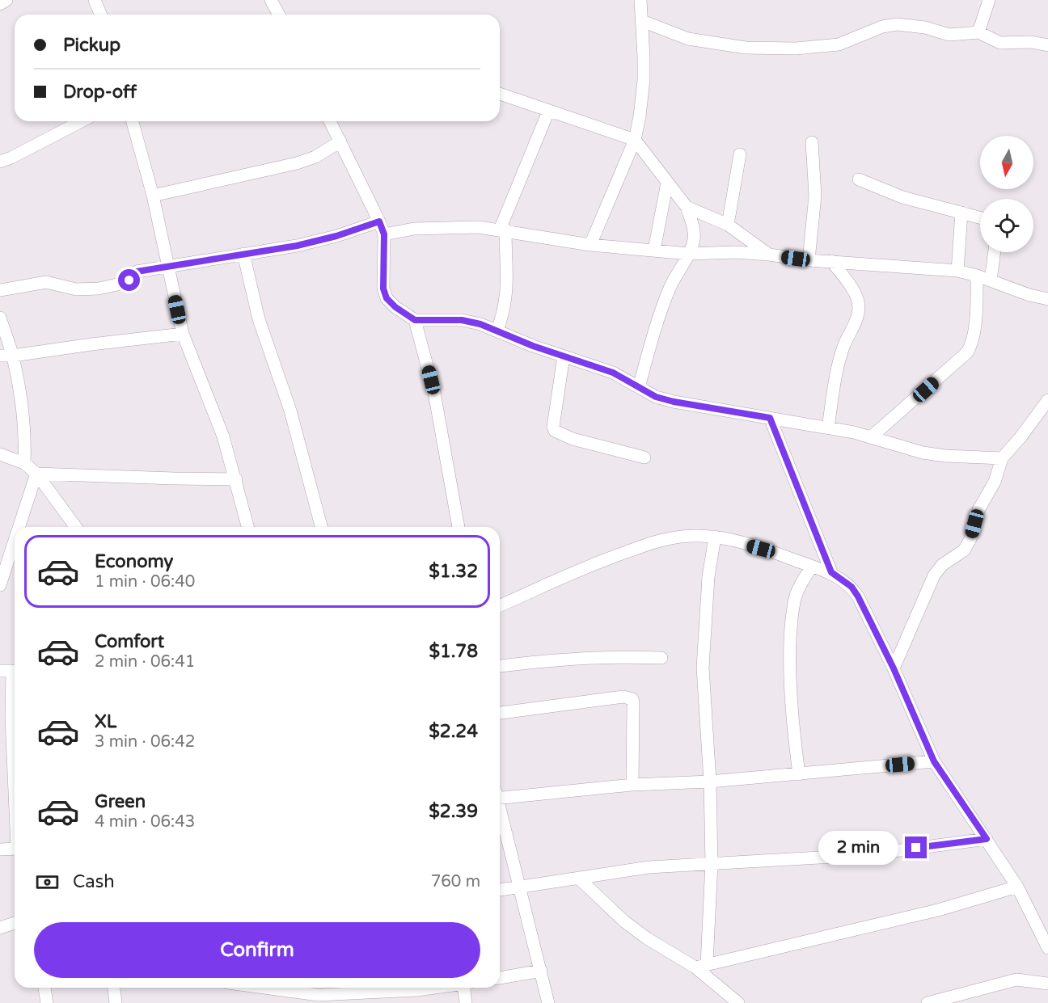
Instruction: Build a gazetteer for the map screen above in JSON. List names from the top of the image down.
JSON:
{
  "north": "bottom",
  "page": {
    "banner": ["Pickup", "Drop-off"],
    "list": [
      {
        "name": "Economy",
        "note": "1 min · 06:40",
        "value": "$1.32"
      },
      {
        "name": "Comfort",
        "note": "2 min · 06:41",
        "value": "$1.78"
      },
      {
        "name": "XL",
        "note": "3 min · 06:42",
        "value": "$2.24"
      },
      {
        "name": "Green",
        "note": "4 min · 06:43",
        "value": "$2.39"
      }
    ],
    "bubble": "2 min",
    "pay": ["Cash", "760 m"],
    "buttons": "Confirm"
  }
}
